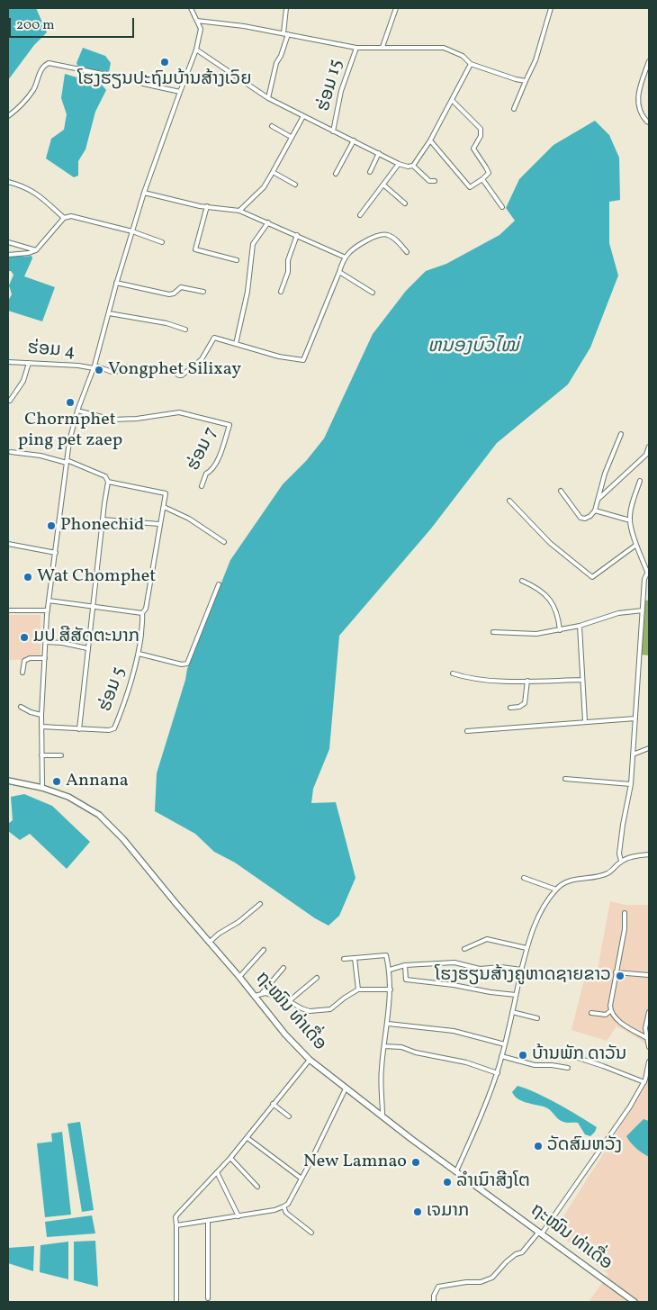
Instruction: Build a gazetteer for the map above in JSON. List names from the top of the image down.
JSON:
{
  "streets": {
    "main road": ["ຖະໝົນ ທ່າເດື່ອ"],
    "street": [
      "ຮ່ອມ 15",
      "ຮ່ອມ 4",
      "ຮ່ອມ 7",
      "ຮ່ອມ 5"
    ]
  },
  "water": ["ຫນອງບົວໄໝ່"],
  "places": [
    "ໂຮງຮຽນປະຖົມບ້ານສ້າງເວົຍ",
    "Vongphet Silixay",
    "Chormphet ping pet zaep",
    "Phonechid",
    "Wat Chomphet",
    "ມປ ສີສັດຕະນາກ",
    "Annana",
    "ໂຮງຮຽນສ້າງຄູຫາດຊາຍຂາວ",
    "ບ້ານພັກ ດາວັນ",
    "ວັດສົມຫວັງ",
    "New Lamnao",
    "ລຳເນົາສີງໂຕ",
    "ເຈມາກ"
  ],
  "scale_bar": "200 m"
}
